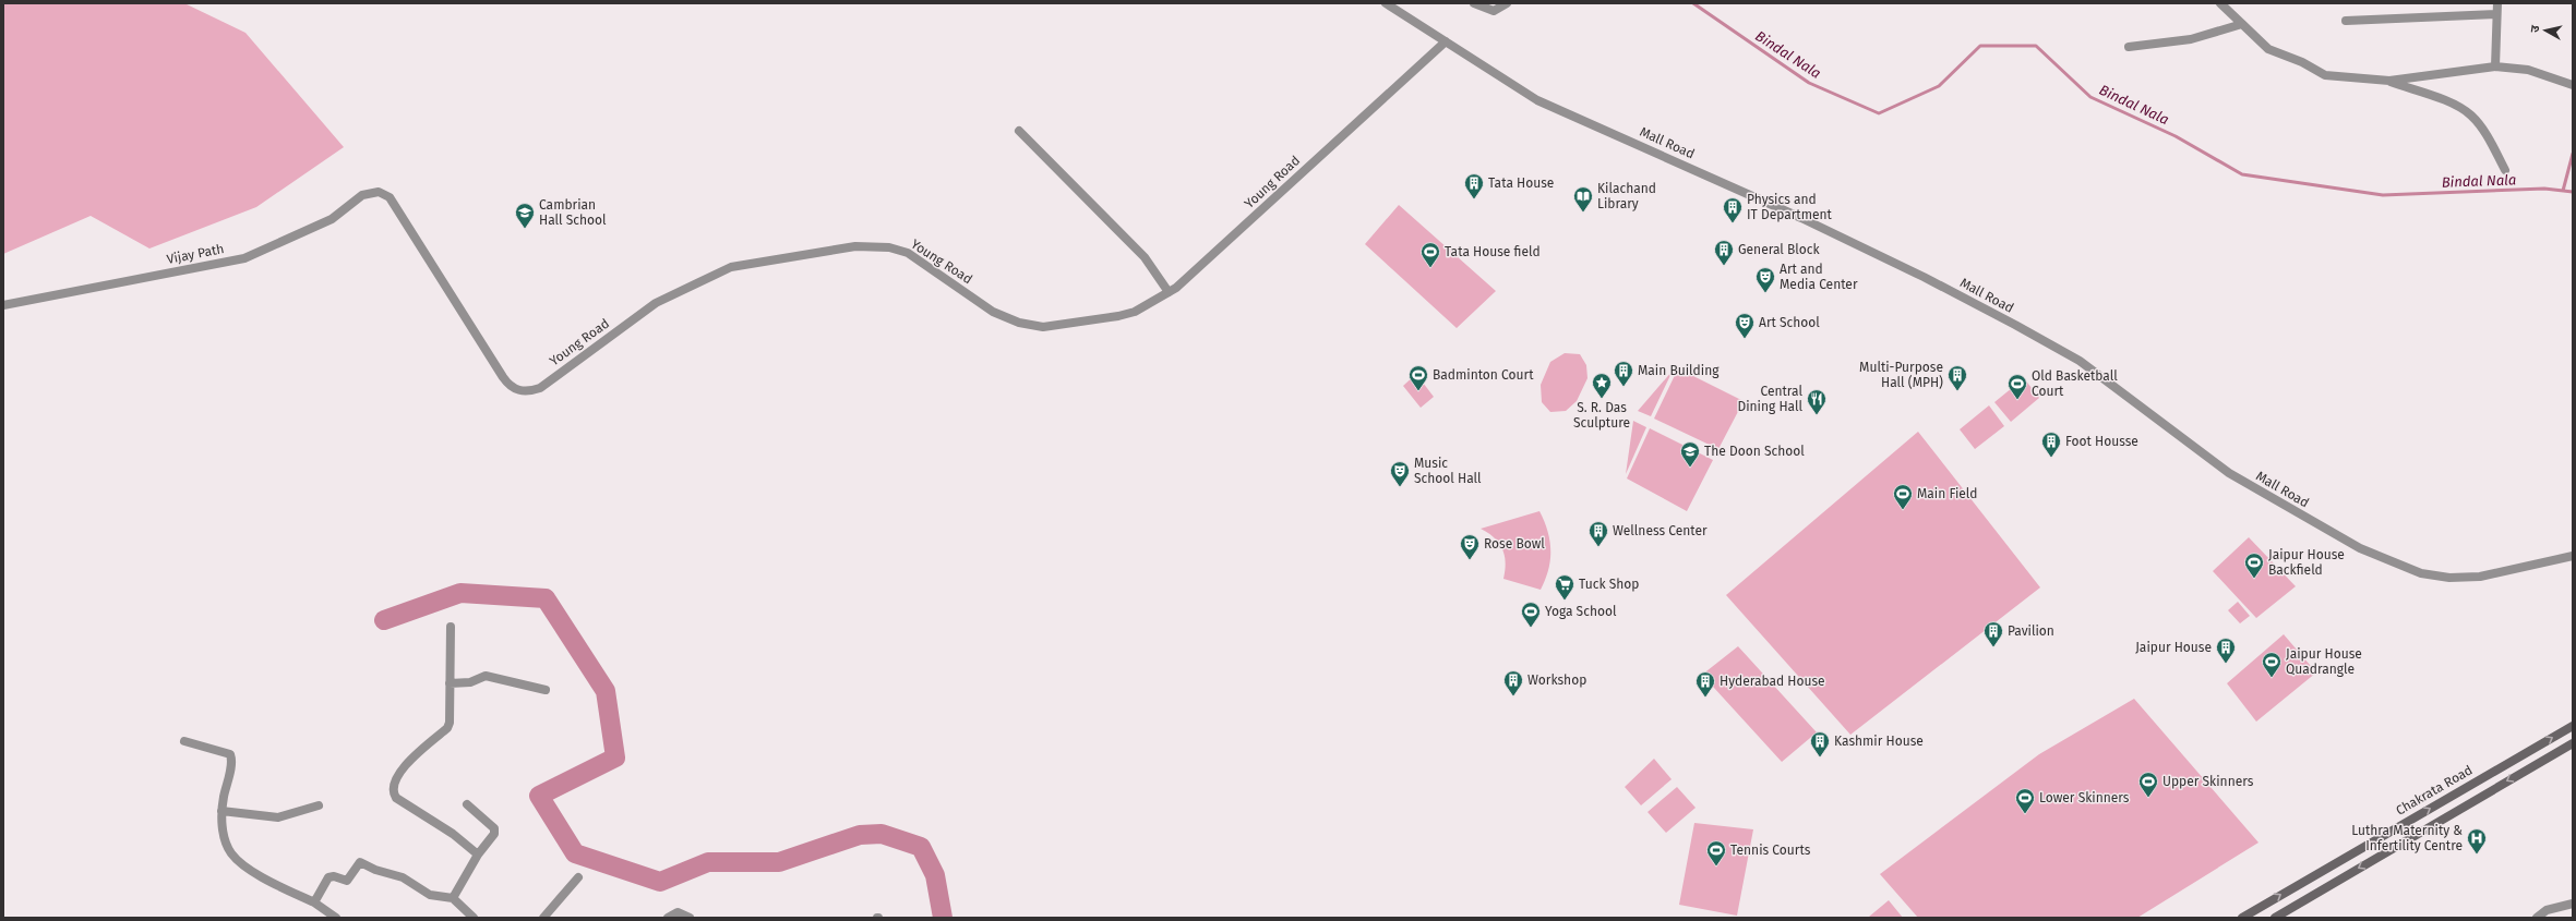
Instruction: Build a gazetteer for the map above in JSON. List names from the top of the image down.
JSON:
{
  "streets": {
    "main road": ["Chakrata Road"],
    "street": ["Mall Road", "Young Road", "Vijay Path"]
  },
  "crossings": [
    ["Mall Road", "Young Road"],
    ["Young Road", "Vijay Path"]
  ],
  "water": ["Bindal Nala"],
  "places": {
    "building": [
      "Tata House",
      "Physics and IT Department",
      "General Block",
      "Main Building",
      "Multi-Purpose Hall (MPH)",
      "Foot Housse",
      "Wellness Center",
      "Pavilion",
      "Jaipur House",
      "Workshop",
      "Hyderabad House",
      "Kashmir House"
    ],
    "library": ["Kilachand Library"],
    "school or university": ["Cambrian Hall School", "The Doon School"],
    "sports": [
      "Tata House field",
      "Badminton Court",
      "Old Basketball Court",
      "Main Field",
      "Jaipur House Backfield",
      "Yoga School",
      "Jaipur House Quadrangle",
      "Upper Skinners",
      "Lower Skinners",
      "Tennis Courts"
    ],
    "theatre": [
      "Art and Media Center",
      "Art School",
      "Music School Hall",
      "Rose Bowl"
    ],
    "place": ["S. R. Das Sculpture"],
    "restaurant": ["Central Dining Hall"],
    "supermarket": ["Tuck Shop"],
    "hospital": ["Luthra Maternity & Infertility Centre"]
  },
  "north": "left"
}
